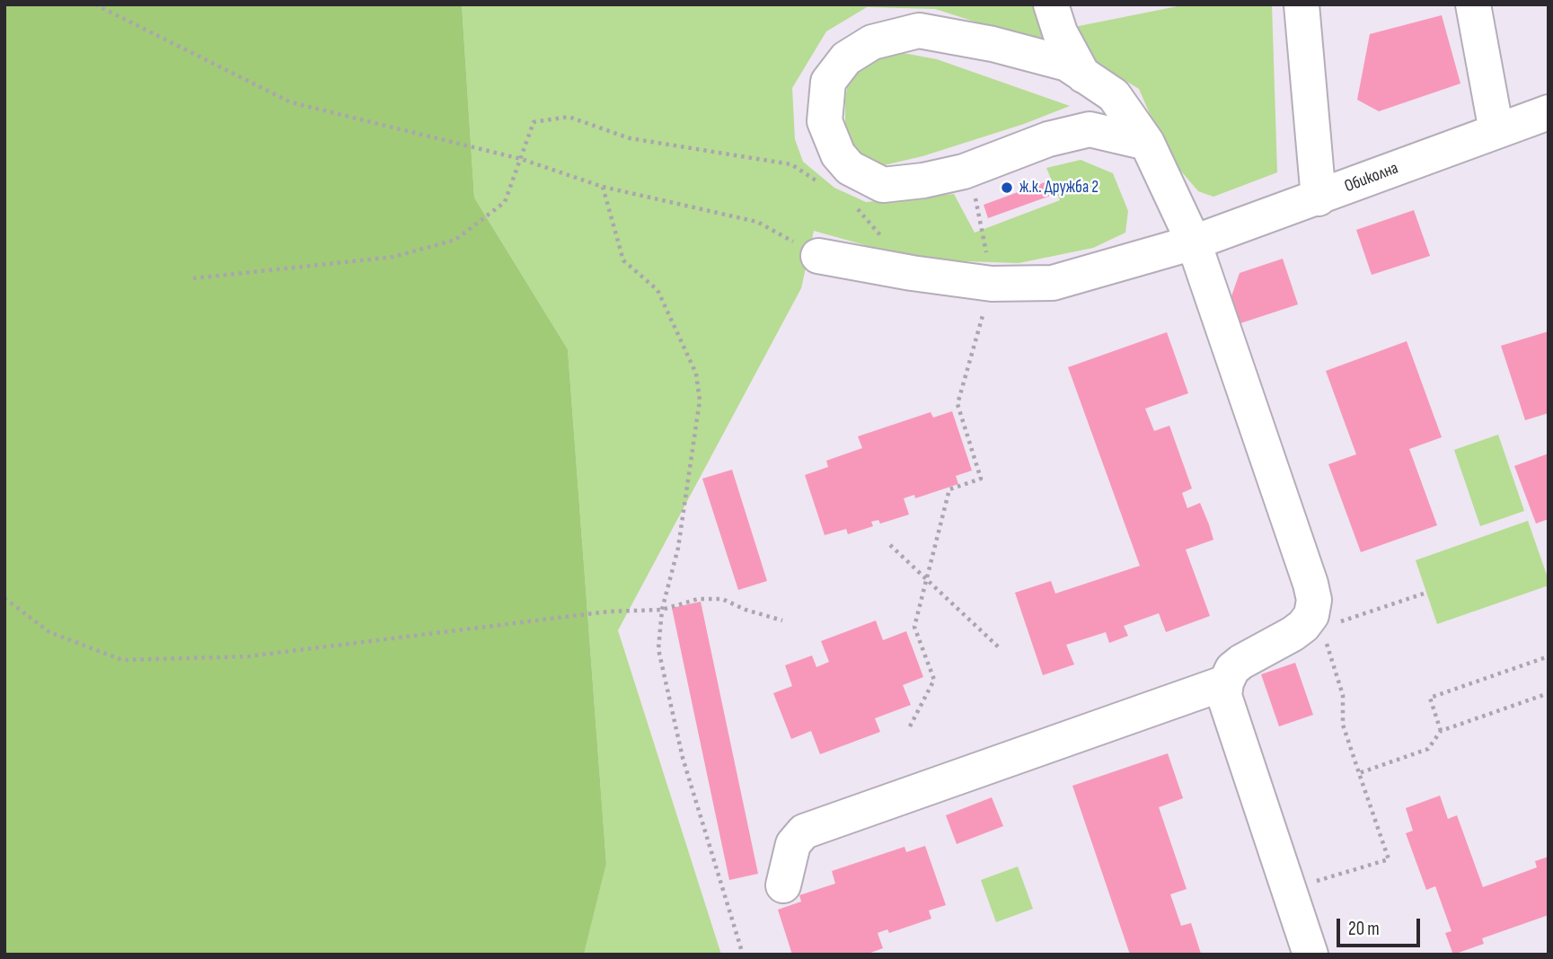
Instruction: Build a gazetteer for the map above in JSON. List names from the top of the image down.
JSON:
{
  "streets": {
    "street": ["Обиколна"]
  },
  "places": ["ж.к. Дружба 2"],
  "scale_bar": "20 m"
}
